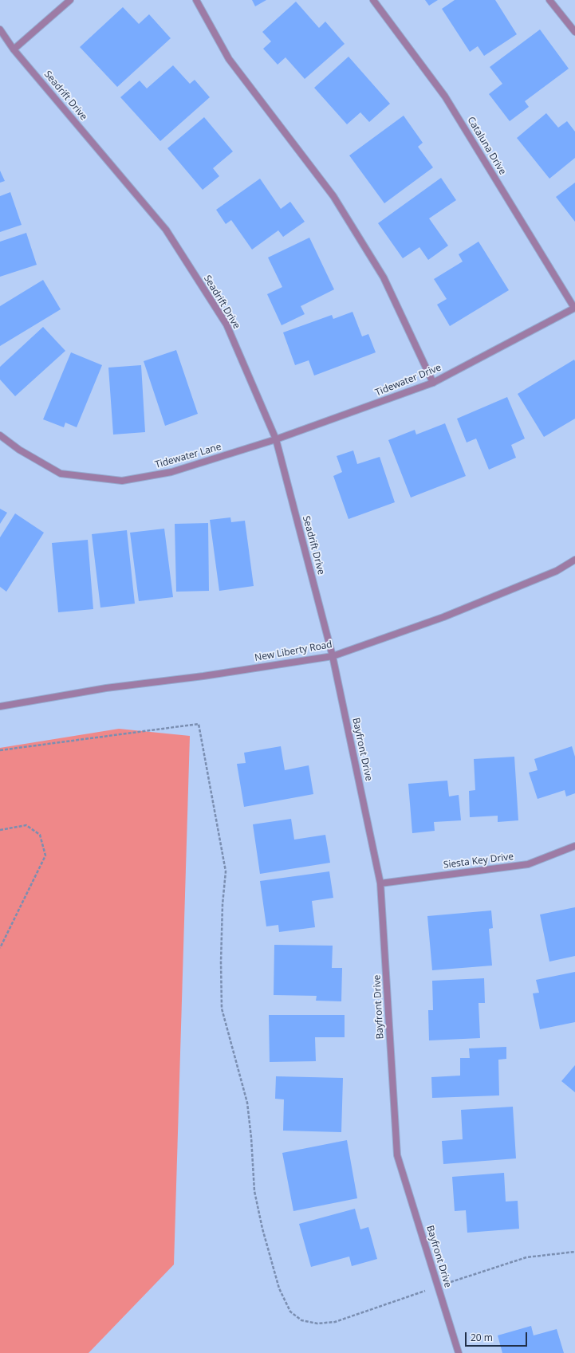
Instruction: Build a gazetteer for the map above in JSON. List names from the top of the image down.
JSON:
{
  "streets": {
    "street": [
      "Seadrift Drive",
      "Cataluna Drive",
      "Tidewater Drive",
      "Tidewater Lane",
      "New Liberty Road",
      "Bayfront Drive",
      "Siesta Key Drive"
    ]
  },
  "crossings": [
    ["Seadrift Drive", "Tidewater Drive"],
    ["Seadrift Drive", "Tidewater Lane"],
    ["Seadrift Drive", "New Liberty Road"],
    ["Seadrift Drive", "Bayfront Drive"],
    ["Cataluna Drive", "Tidewater Drive"],
    ["Tidewater Drive", "Tidewater Lane"],
    ["New Liberty Road", "Bayfront Drive"],
    ["Bayfront Drive", "Siesta Key Drive"]
  ],
  "scale_bar": "20 m"
}
